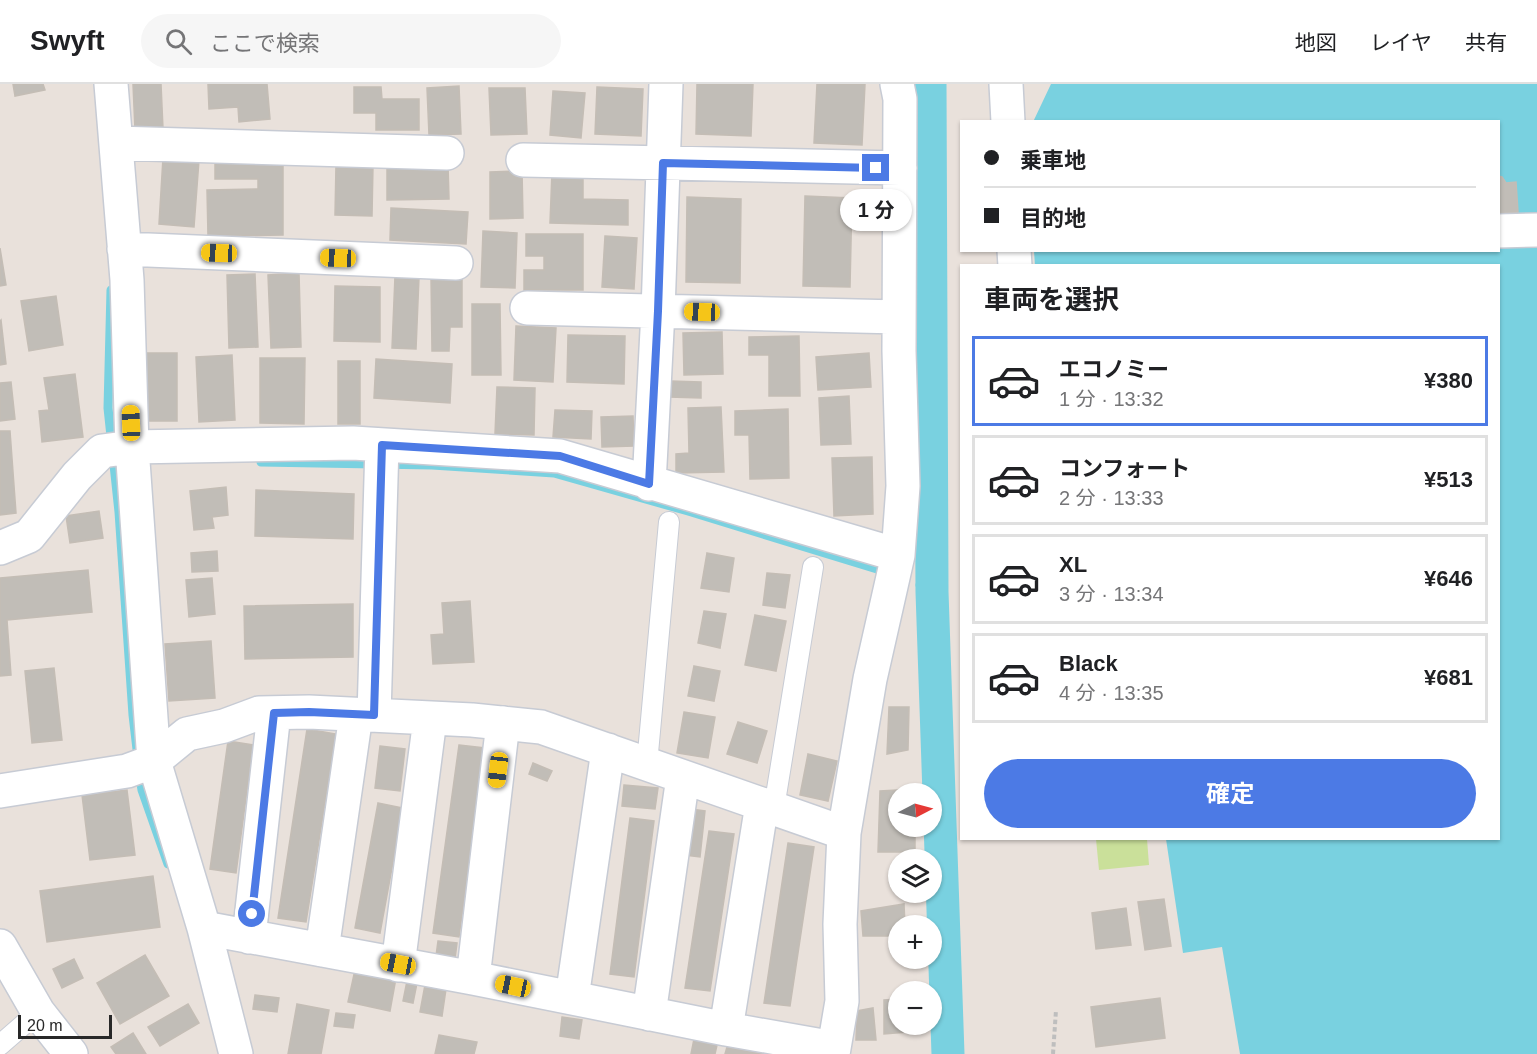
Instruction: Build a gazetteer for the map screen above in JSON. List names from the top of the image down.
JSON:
{
  "scale_bar": "20 m",
  "north": "right",
  "page": {
    "header": "Swyft",
    "search": "ここで検索",
    "nav": ["地図", "レイヤ", "共有"],
    "banner": ["乗車地", "目的地"],
    "bubble": "1 分",
    "heading": "車両を選択",
    "list": [
      {
        "name": "エコノミー",
        "note": "1 分 · 13:32",
        "value": "¥380"
      },
      {
        "name": "コンフォート",
        "note": "2 分 · 13:33",
        "value": "¥513"
      },
      {
        "name": "XL",
        "note": "3 分 · 13:34",
        "value": "¥646"
      },
      {
        "name": "Black",
        "note": "4 分 · 13:35",
        "value": "¥681"
      }
    ],
    "buttons": "確定",
    "map_buttons": ["+", "−"],
    "scale": "20 m"
  }
}
